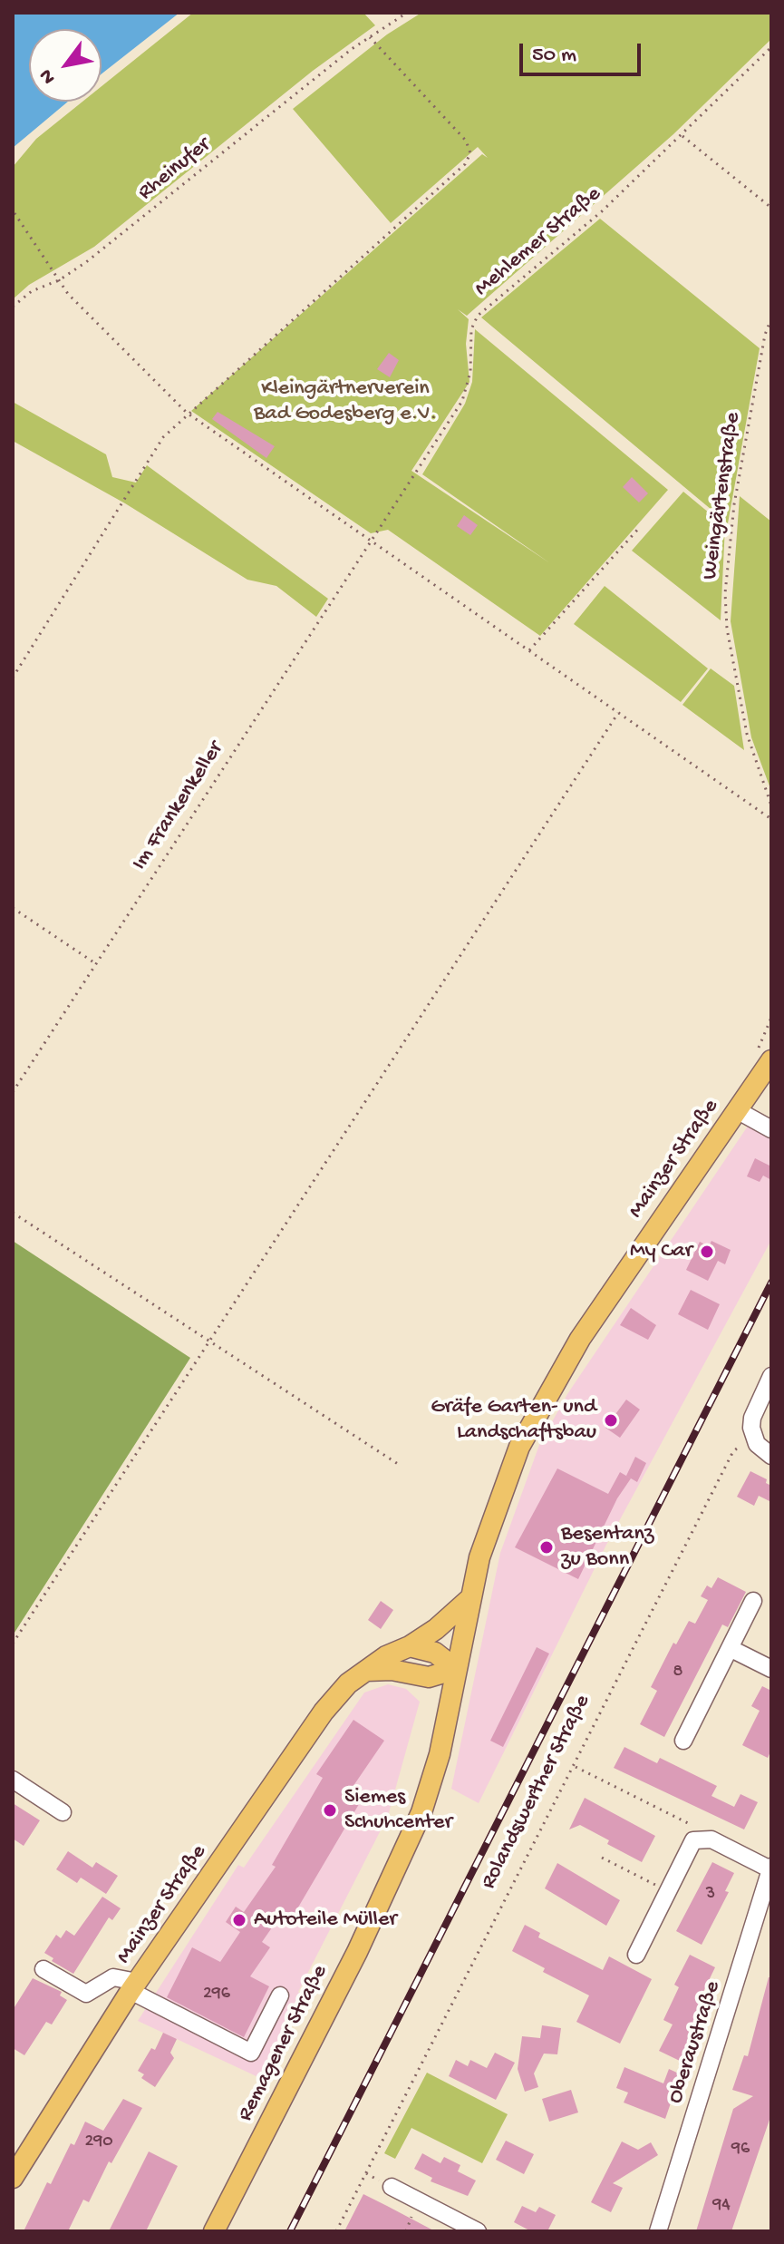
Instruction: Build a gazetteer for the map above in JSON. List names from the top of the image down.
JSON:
{
  "streets": {
    "main road": ["Mainzer Straße", "Remagener Straße"],
    "street": ["Oberaustraße"],
    "path": [
      "Rheinufer",
      "Mehlemer Straße",
      "Weingärtenstraße",
      "Im Frankenkeller",
      "Rolandswerther Straße"
    ]
  },
  "crossings": [
    ["Mehlemer Straße", "Im Frankenkeller"],
    ["Mainzer Straße", "Remagener Straße"]
  ],
  "parks": ["Kleingärtnerverein Bad Godesberg e.V."],
  "places": [
    "My Car",
    "Gräfe Garten- und Landschaftsbau",
    "Besentanz zu Bonn",
    "Siemes Schuhcenter",
    "Autoteile Müller"
  ],
  "house_numbers": [
    "8",
    "3",
    "296",
    "290",
    "96",
    "94"
  ],
  "scale_bar": "50 m",
  "north": "bottom left"
}
